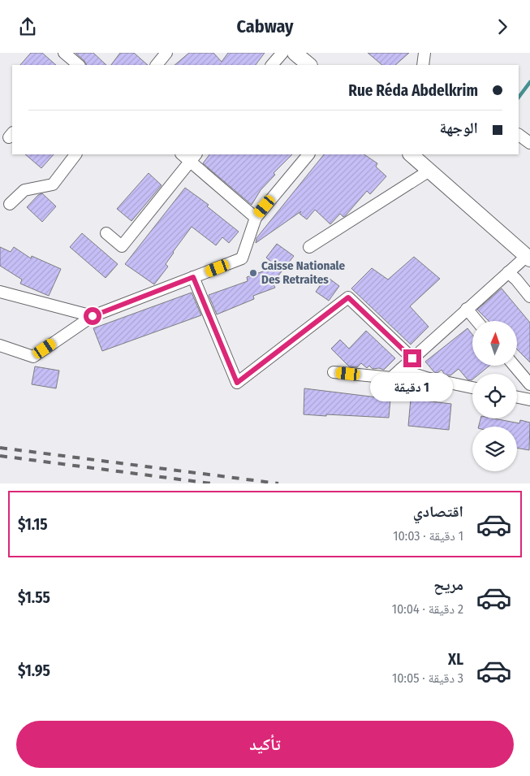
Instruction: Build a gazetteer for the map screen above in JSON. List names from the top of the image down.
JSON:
{
  "places": ["Caisse Nationale Des Retraites"],
  "north": "top",
  "page": {
    "header": "Cabway",
    "banner": ["Rue Réda Abdelkrim", "الوجهة"],
    "bubble": "1 دقيقة",
    "list": [
      {
        "name": "اقتصادي",
        "note": "1 دقيقة · 10:03",
        "value": "$1.15"
      },
      {
        "name": "مريح",
        "note": "2 دقيقة · 10:04",
        "value": "$1.55"
      },
      {
        "name": "XL",
        "note": "3 دقيقة · 10:05",
        "value": "$1.95"
      }
    ],
    "buttons": "تأكيد"
  }
}
